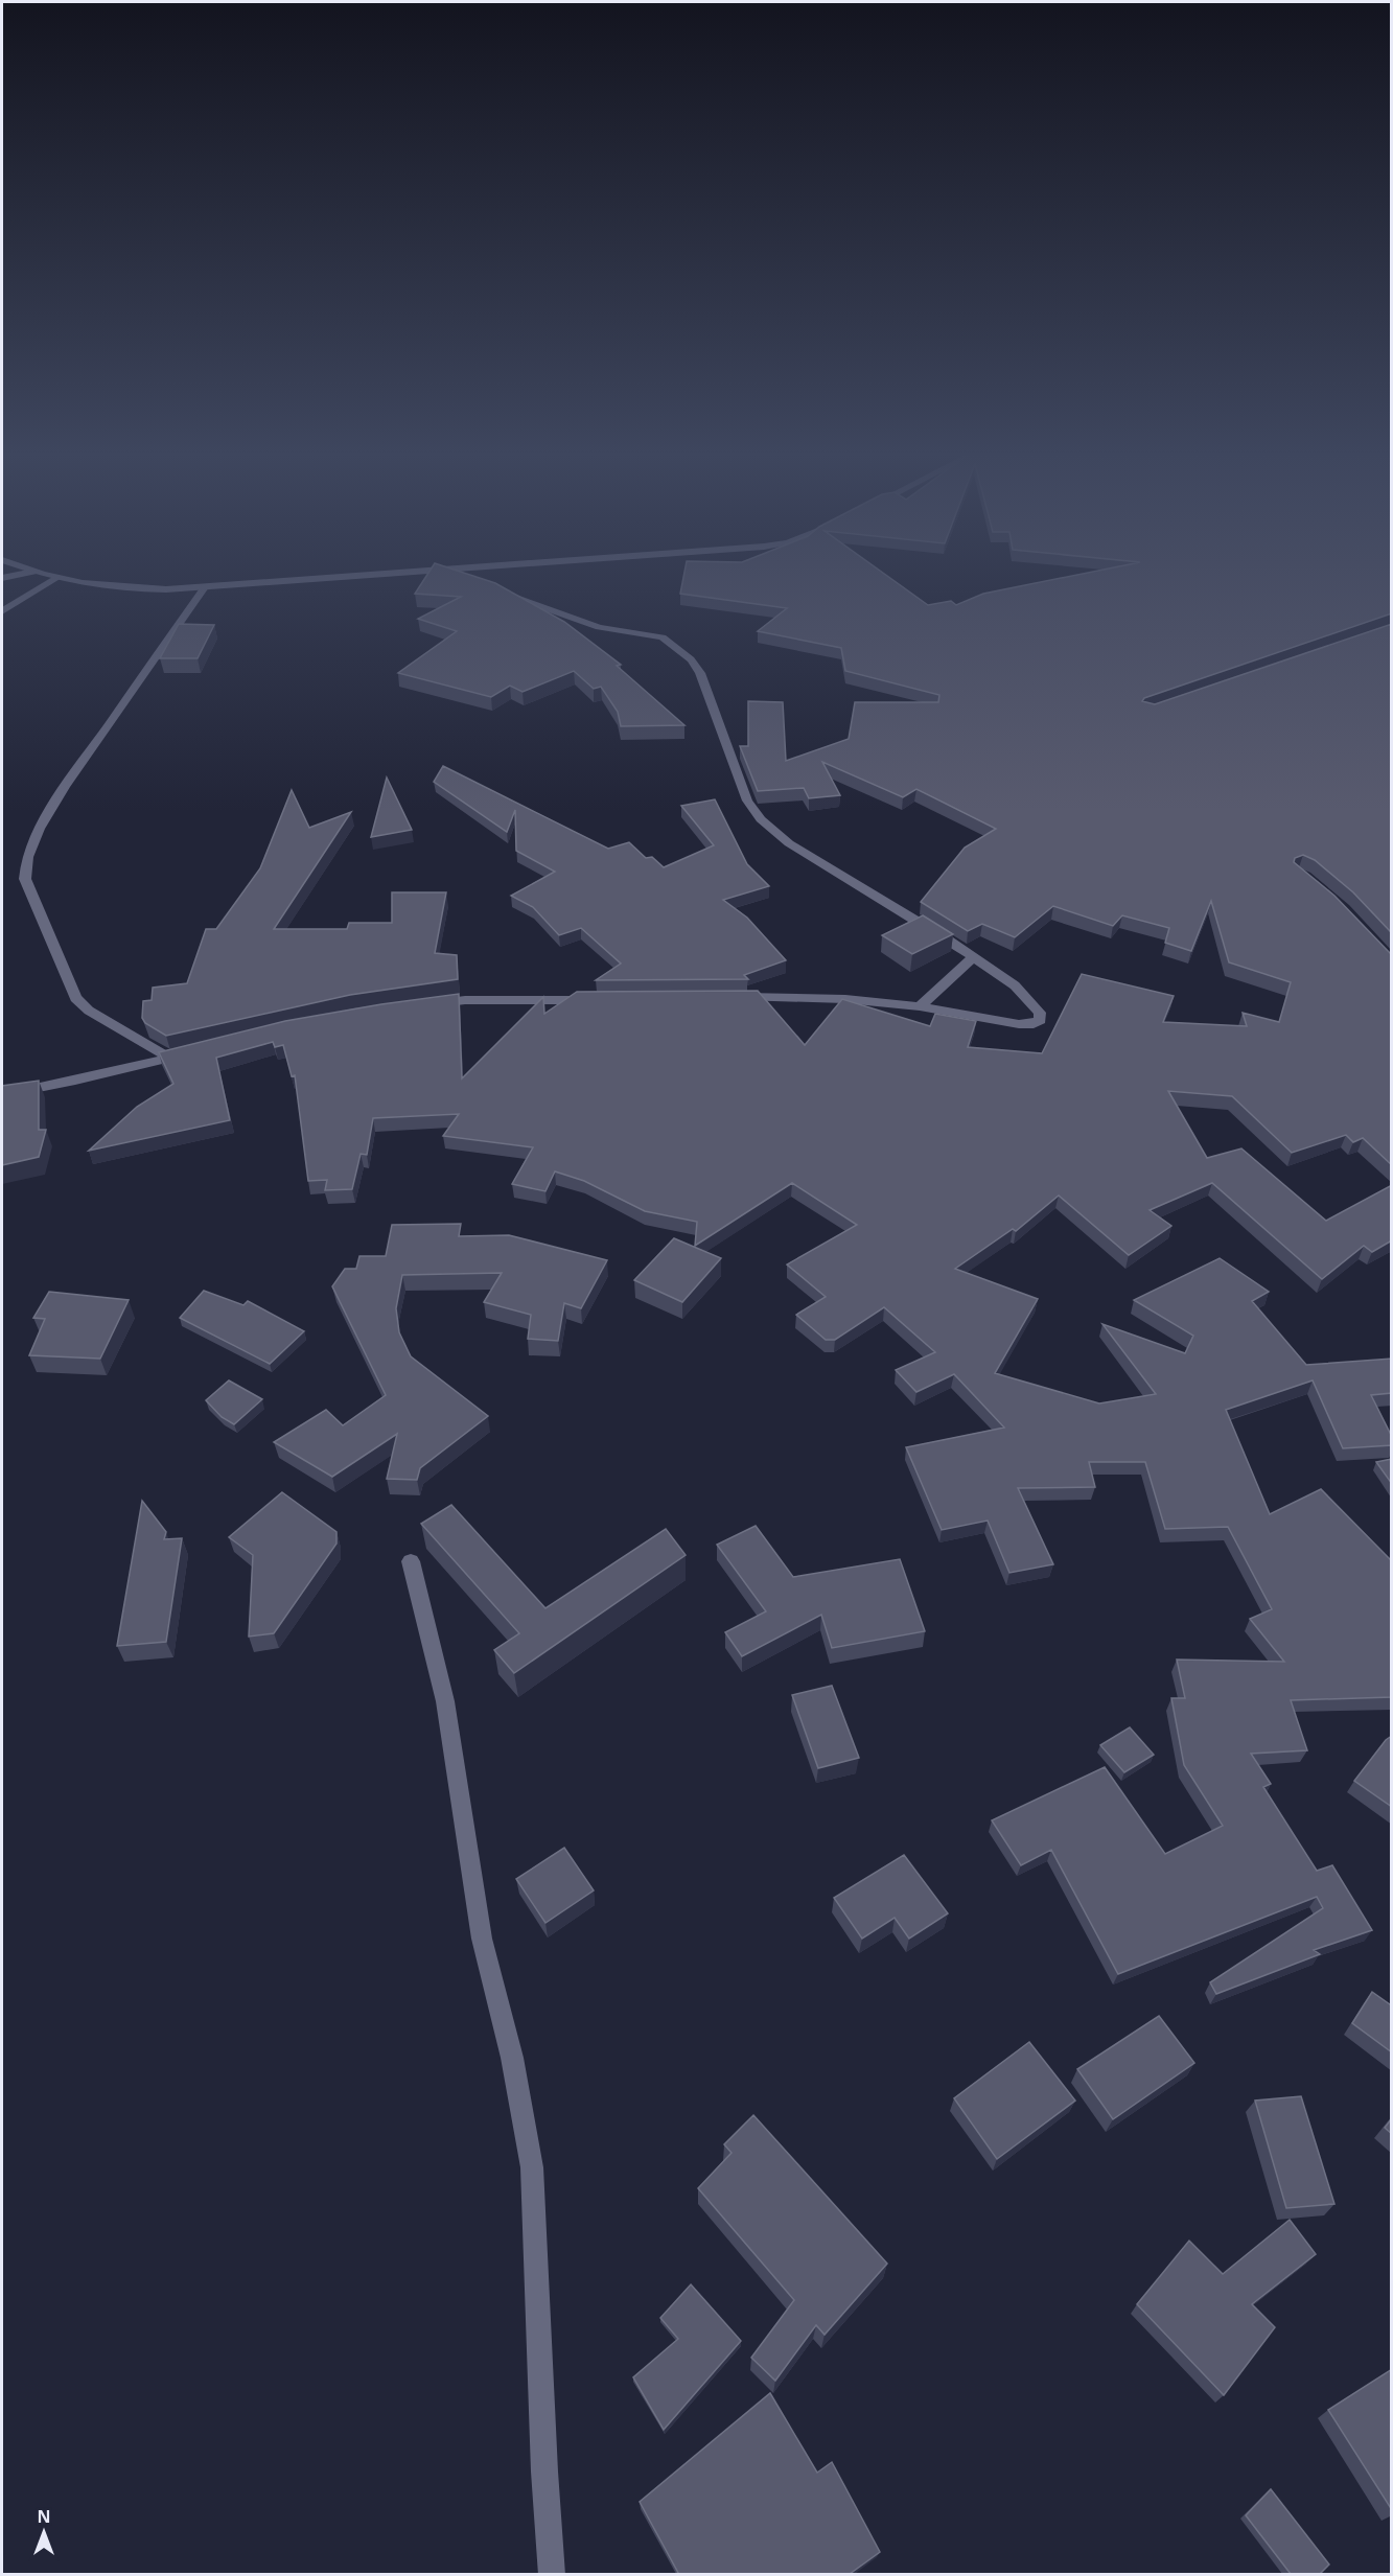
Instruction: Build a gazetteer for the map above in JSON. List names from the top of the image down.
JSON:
{
  "north": "top"
}
